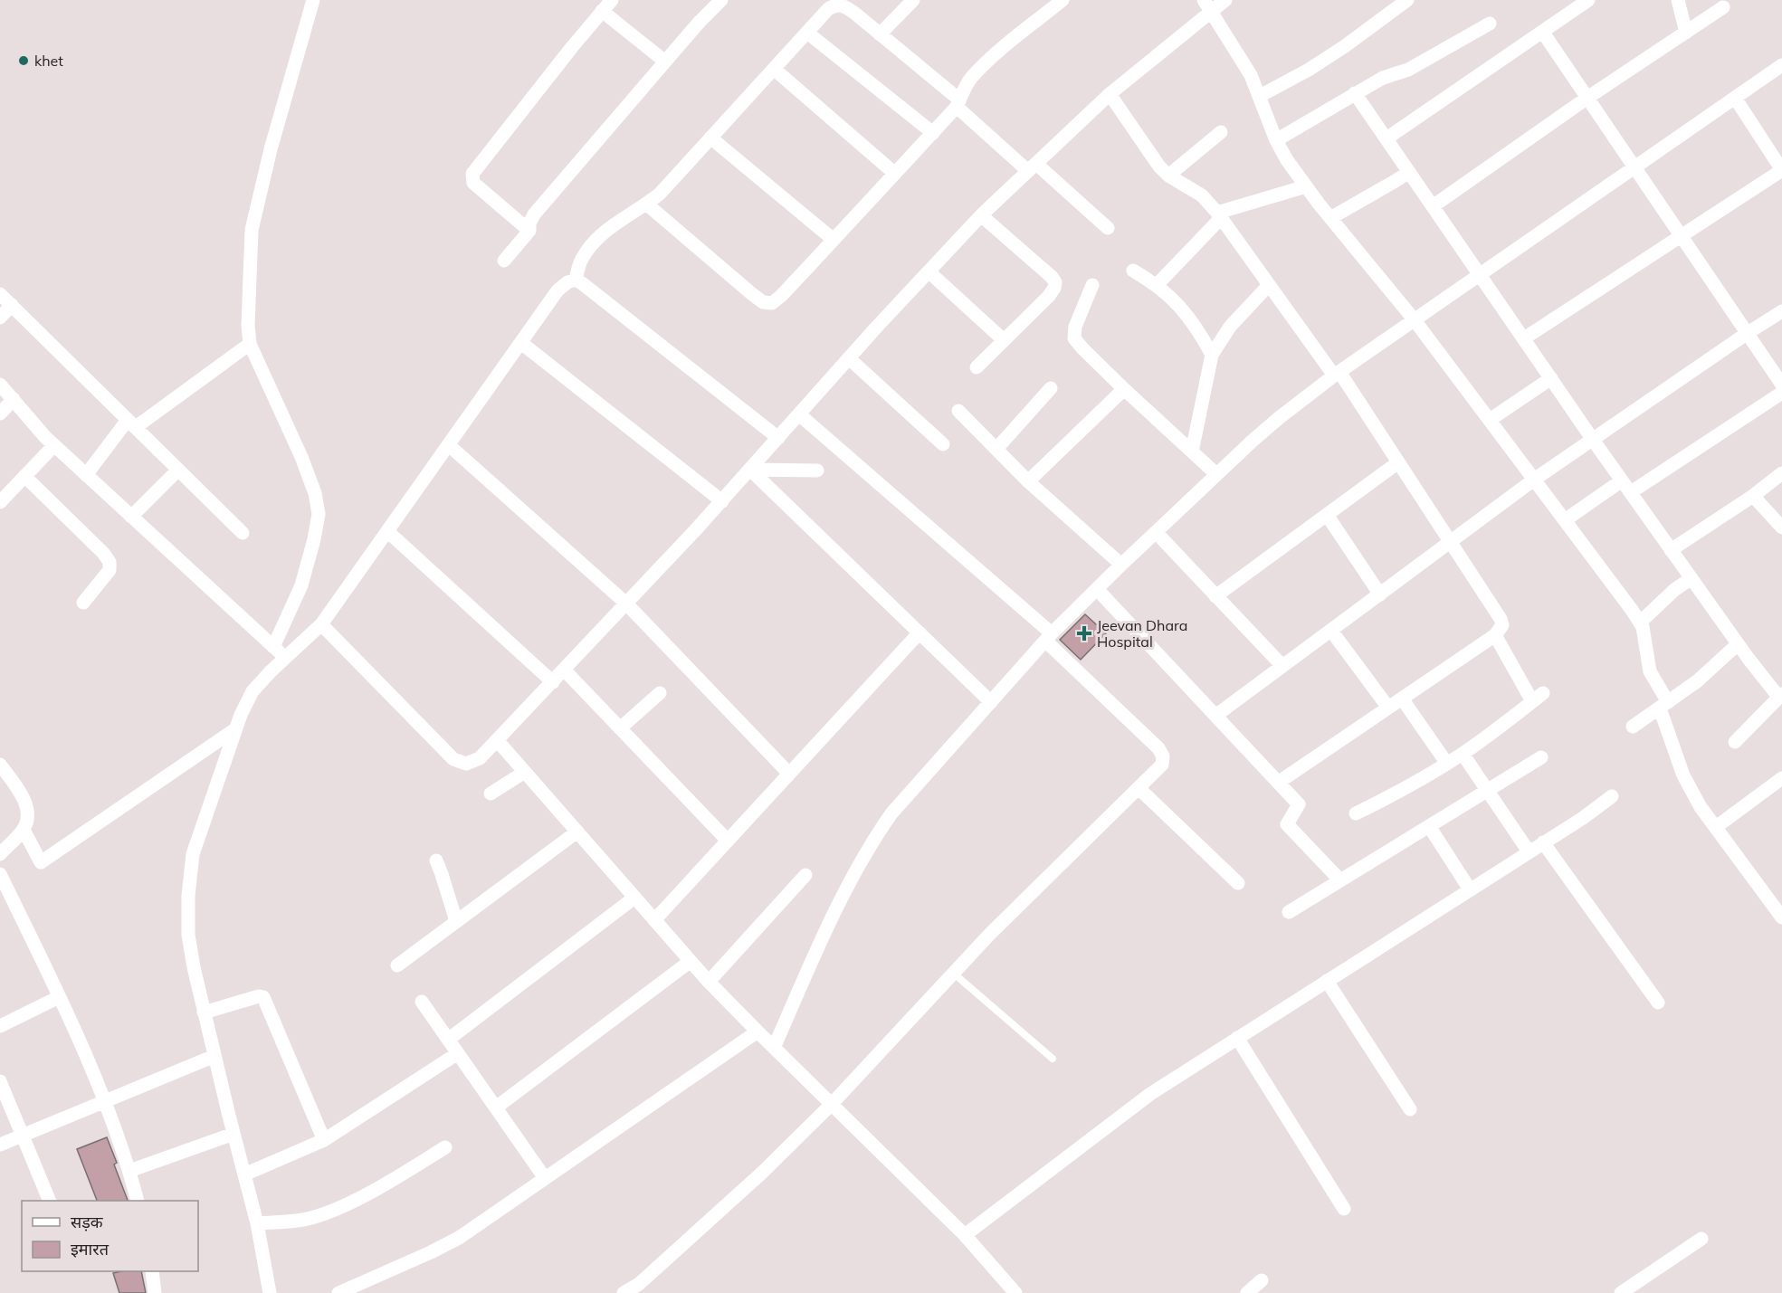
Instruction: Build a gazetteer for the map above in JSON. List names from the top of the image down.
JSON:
{
  "places": {
    "other": ["khet"],
    "health": ["Jeevan Dhara Hospital"]
  },
  "legend": ["सड़क", "इमारत"]
}
